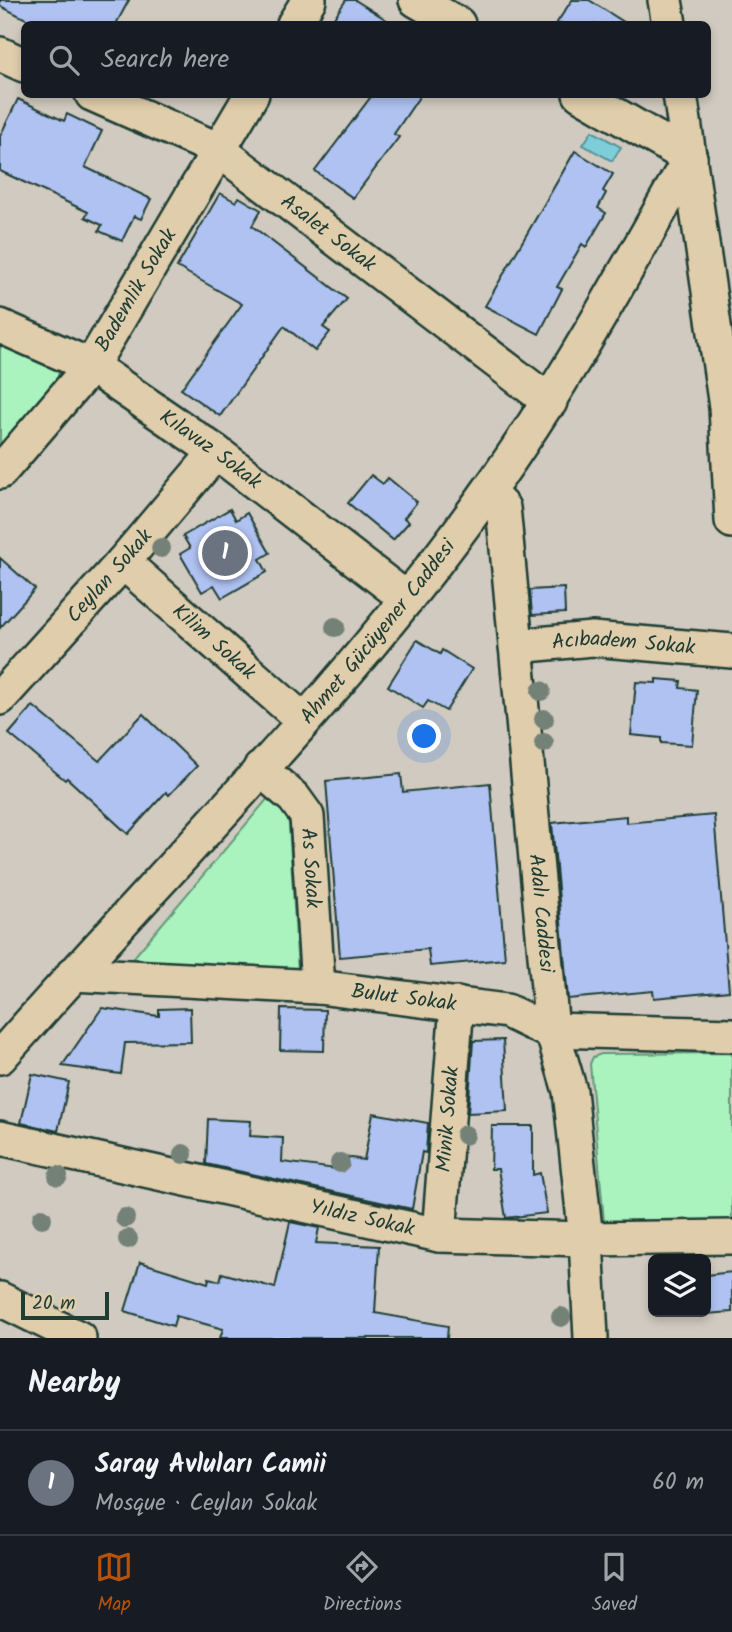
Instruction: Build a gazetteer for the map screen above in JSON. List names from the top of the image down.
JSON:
{
  "streets": {
    "street": [
      "Asalet Sokak",
      "Bademlik Sokak",
      "Kılavuz Sokak",
      "Ceylan Sokak",
      "Ahmet Gücüyener Caddesi",
      "Kilim Sokak",
      "Acıbadem Sokak",
      "As Sokak",
      "Adalı Caddesi",
      "Bulut Sokak",
      "Minik Sokak",
      "Yıldız Sokak"
    ]
  },
  "crossings": [
    ["Asalet Sokak", "Bademlik Sokak"],
    ["Asalet Sokak", "Ahmet Gücüyener Caddesi"],
    ["Bademlik Sokak", "Kılavuz Sokak"],
    ["Kılavuz Sokak", "Ceylan Sokak"],
    ["Kılavuz Sokak", "Ahmet Gücüyener Caddesi"],
    ["Ceylan Sokak", "Kilim Sokak"],
    ["Ahmet Gücüyener Caddesi", "Kilim Sokak"],
    ["Ahmet Gücüyener Caddesi", "As Sokak"],
    ["Ahmet Gücüyener Caddesi", "Adalı Caddesi"],
    ["Ahmet Gücüyener Caddesi", "Bulut Sokak"],
    ["Acıbadem Sokak", "Adalı Caddesi"],
    ["As Sokak", "Bulut Sokak"],
    ["Adalı Caddesi", "Bulut Sokak"],
    ["Adalı Caddesi", "Yıldız Sokak"],
    ["Bulut Sokak", "Minik Sokak"],
    ["Minik Sokak", "Yıldız Sokak"]
  ],
  "scale_bar": "20 m",
  "page": {
    "search": "Search here",
    "pins": "1",
    "scale": "20 m",
    "heading": "Nearby",
    "list": [
      {
        "mark": "1",
        "name": "Saray Avluları Camii",
        "note": "Mosque · Ceylan Sokak",
        "value": "60 m"
      }
    ],
    "nav": ["Map", "Directions", "Saved"]
  }
}
